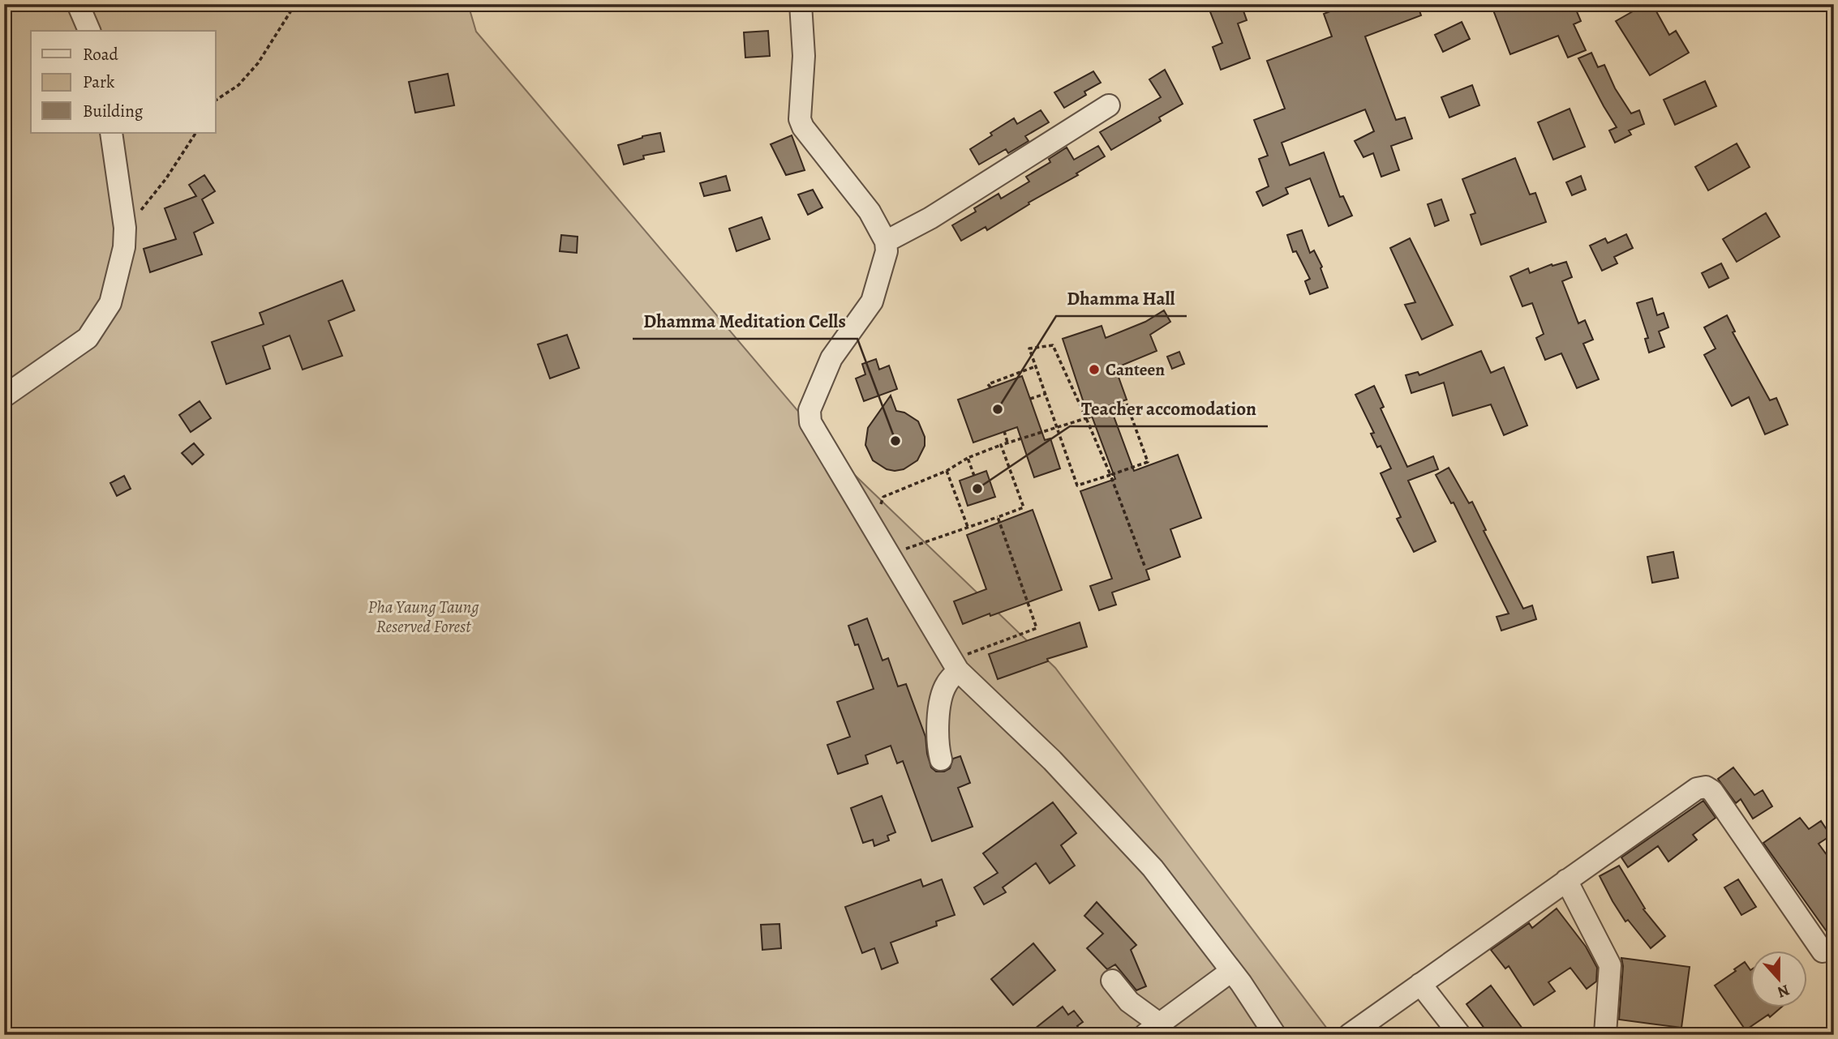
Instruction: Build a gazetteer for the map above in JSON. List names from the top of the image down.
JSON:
{
  "parks": ["Pha Yaung Taung Reserved Forest"],
  "places": [
    "Canteen",
    "Dhamma Hall",
    "Dhamma Meditation Cells",
    "Teacher accomodation"
  ],
  "legend": ["Road", "Park", "Building"],
  "north": "bottom"
}
